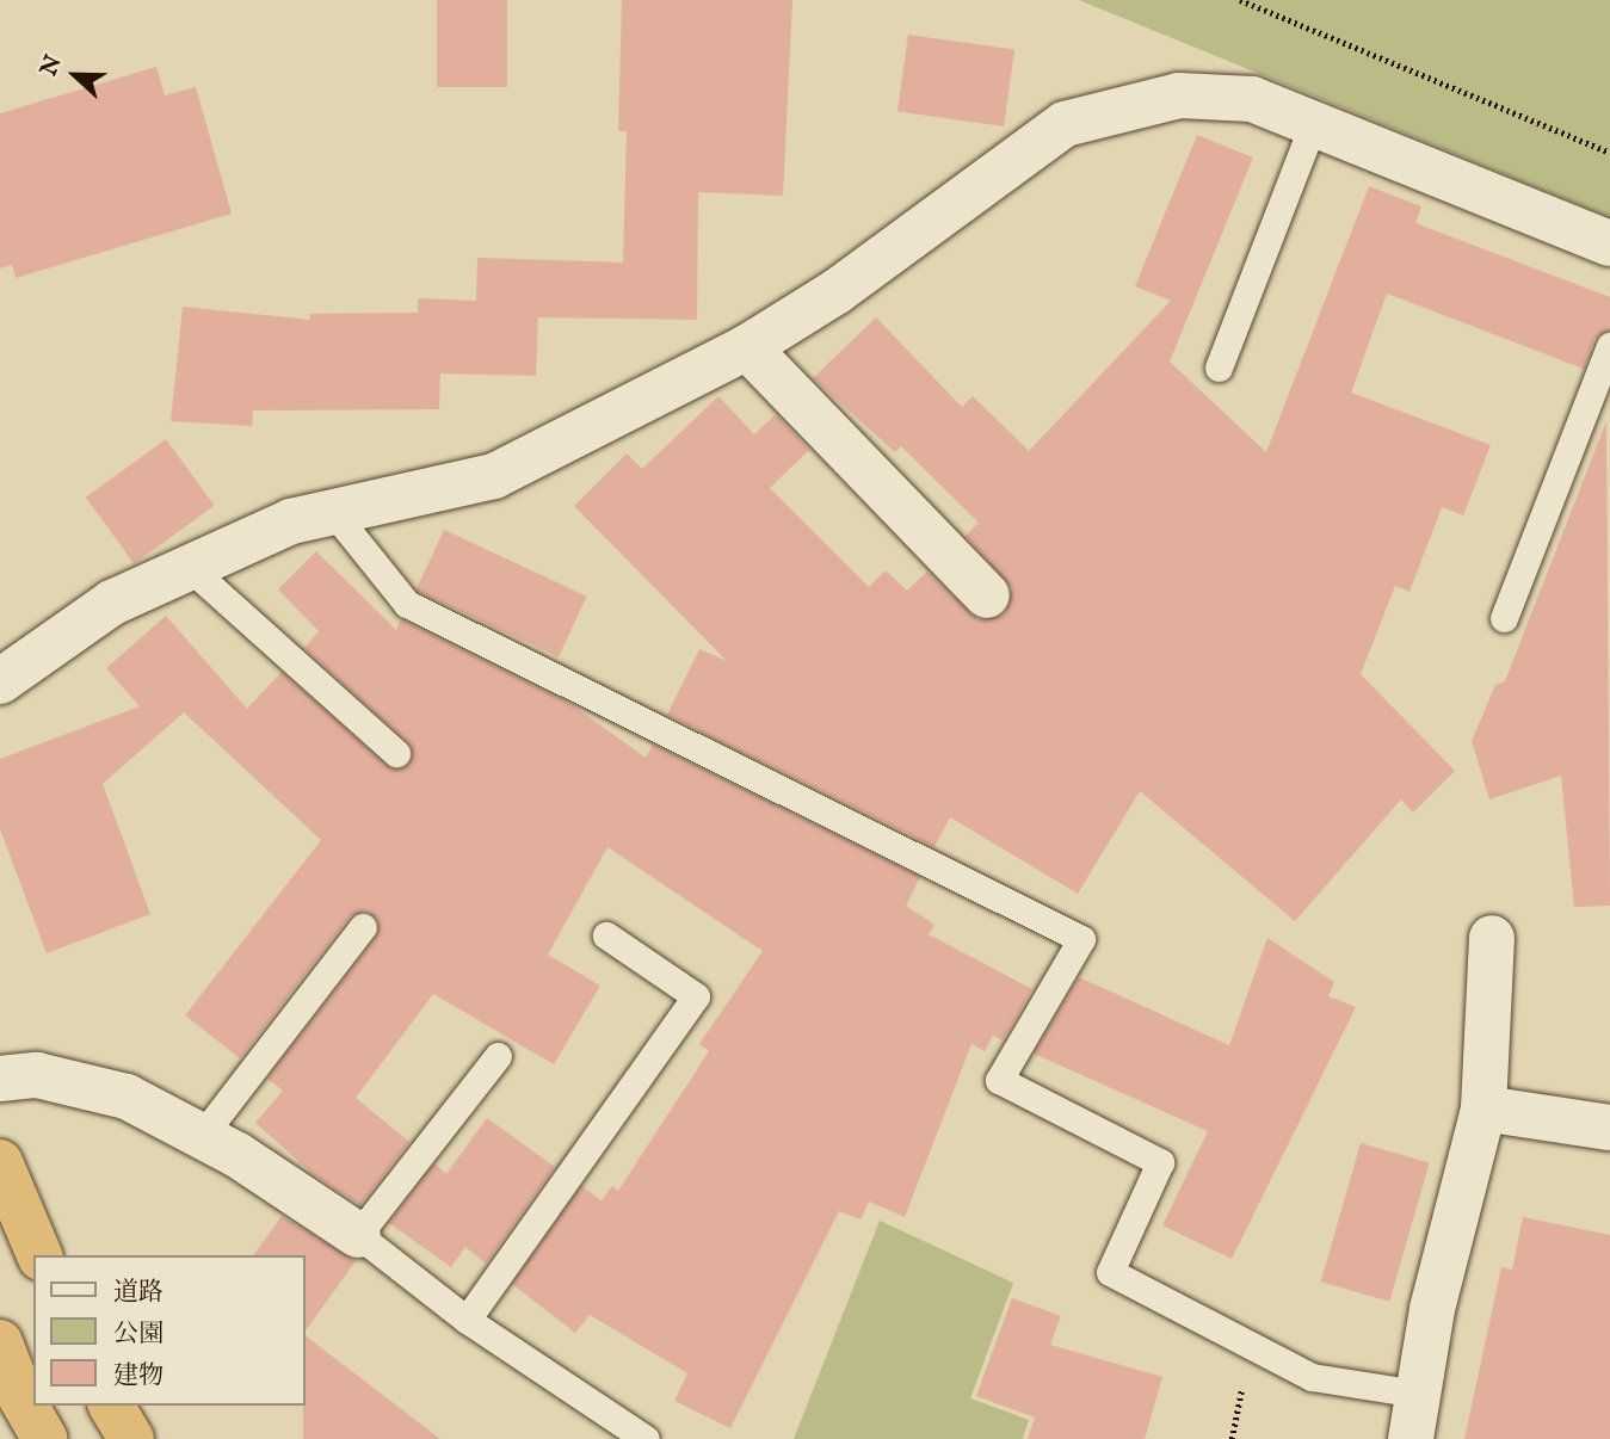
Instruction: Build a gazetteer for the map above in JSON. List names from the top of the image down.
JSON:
{
  "legend": ["道路", "公園", "建物"],
  "north": "left"
}
